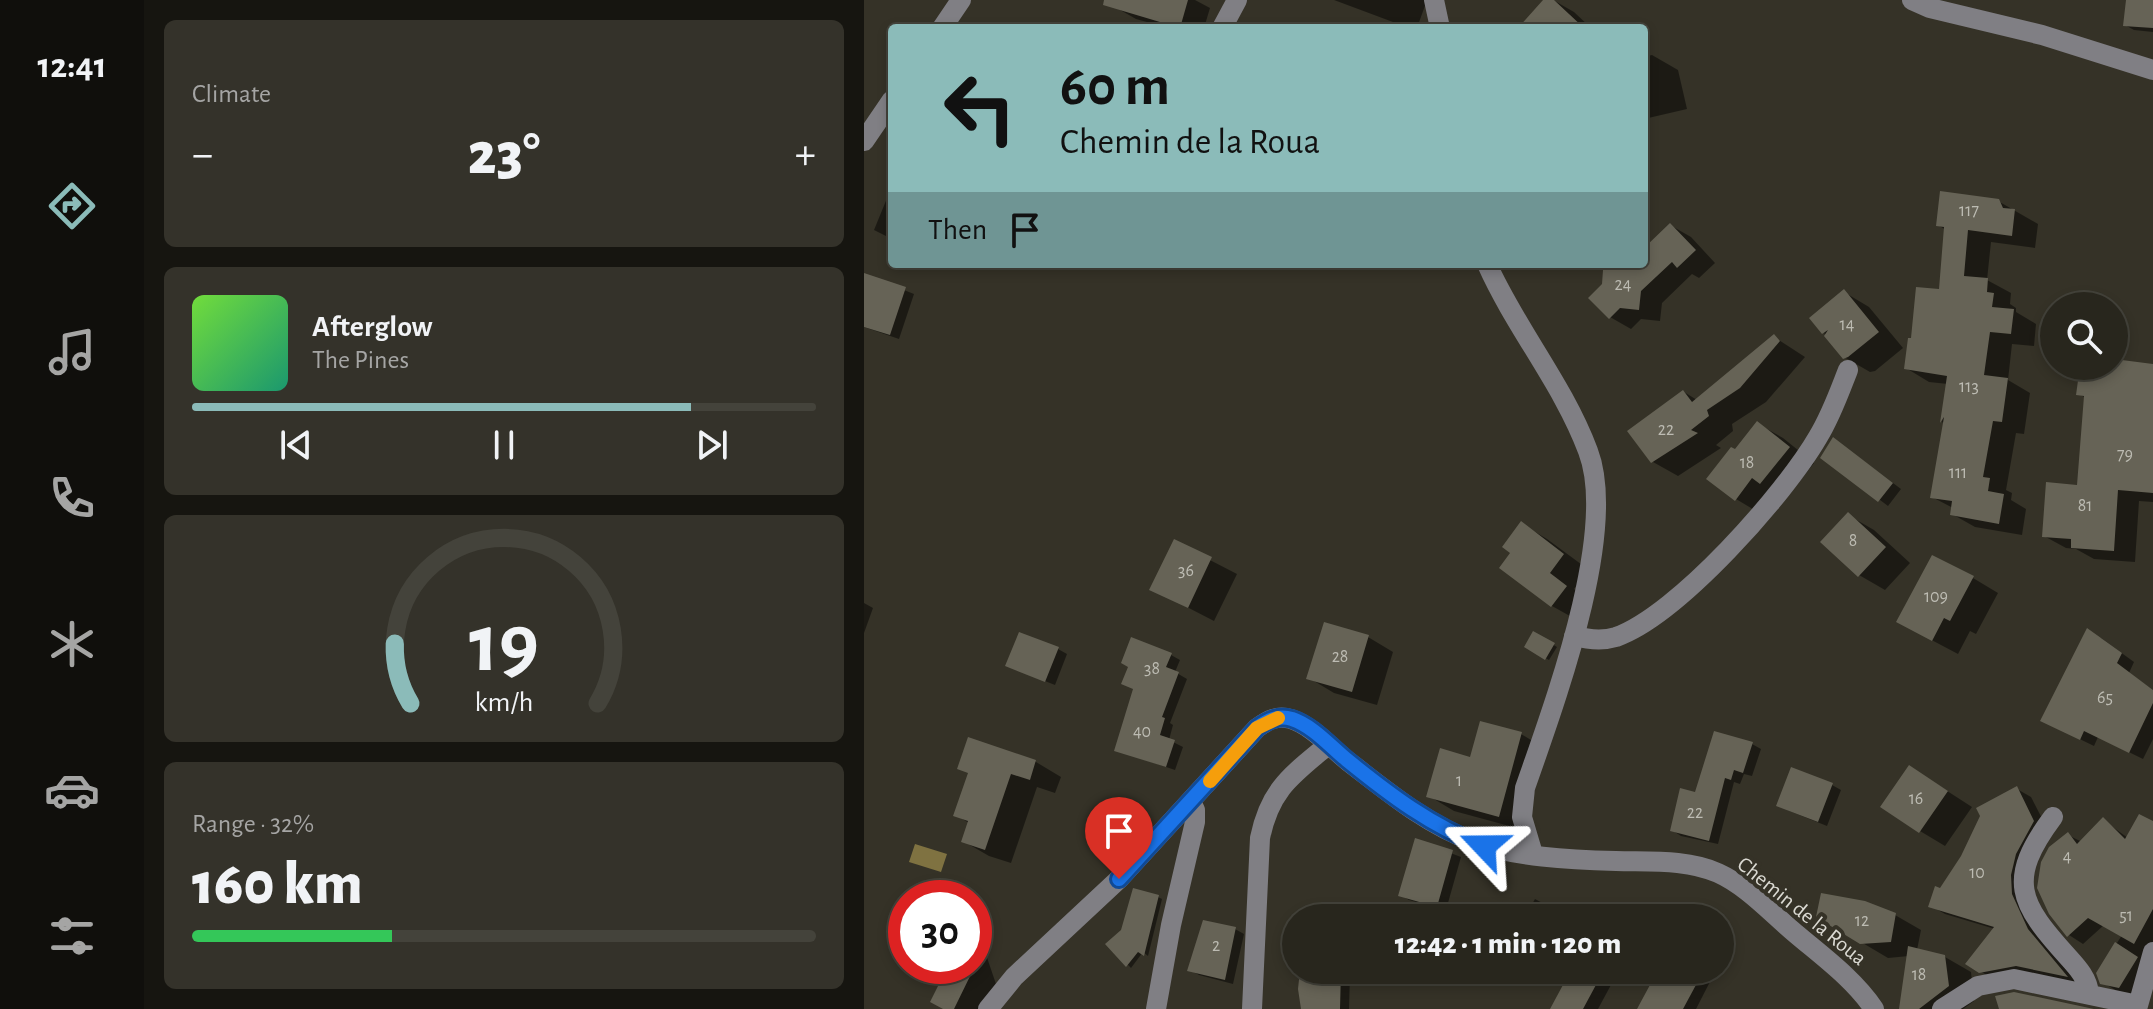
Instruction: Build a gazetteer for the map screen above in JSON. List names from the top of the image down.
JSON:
{
  "streets": {
    "street": ["Chemin de la Roua"]
  },
  "house_numbers": [
    "117",
    "24",
    "14",
    "113",
    "22",
    "79",
    "18",
    "111",
    "81",
    "8",
    "36",
    "109",
    "28",
    "38",
    "65",
    "40",
    "1",
    "16",
    "22",
    "4",
    "10",
    "51",
    "12",
    "2",
    "18"
  ],
  "page": {
    "tabs": "12:41",
    "tile": [
      "Climate",
      ["Range · 32%", "160 km"]
    ],
    "turn": ["60 m", "Chemin de la Roua"],
    "heat": ["−", "23°", "+"],
    "then": "Then",
    "song": ["Afterglow", "The Pines"],
    "limit": "30",
    "trip": "12:42 · 1 min · 120 m",
    "gauge": ["19", "km/h"]
  }
}
